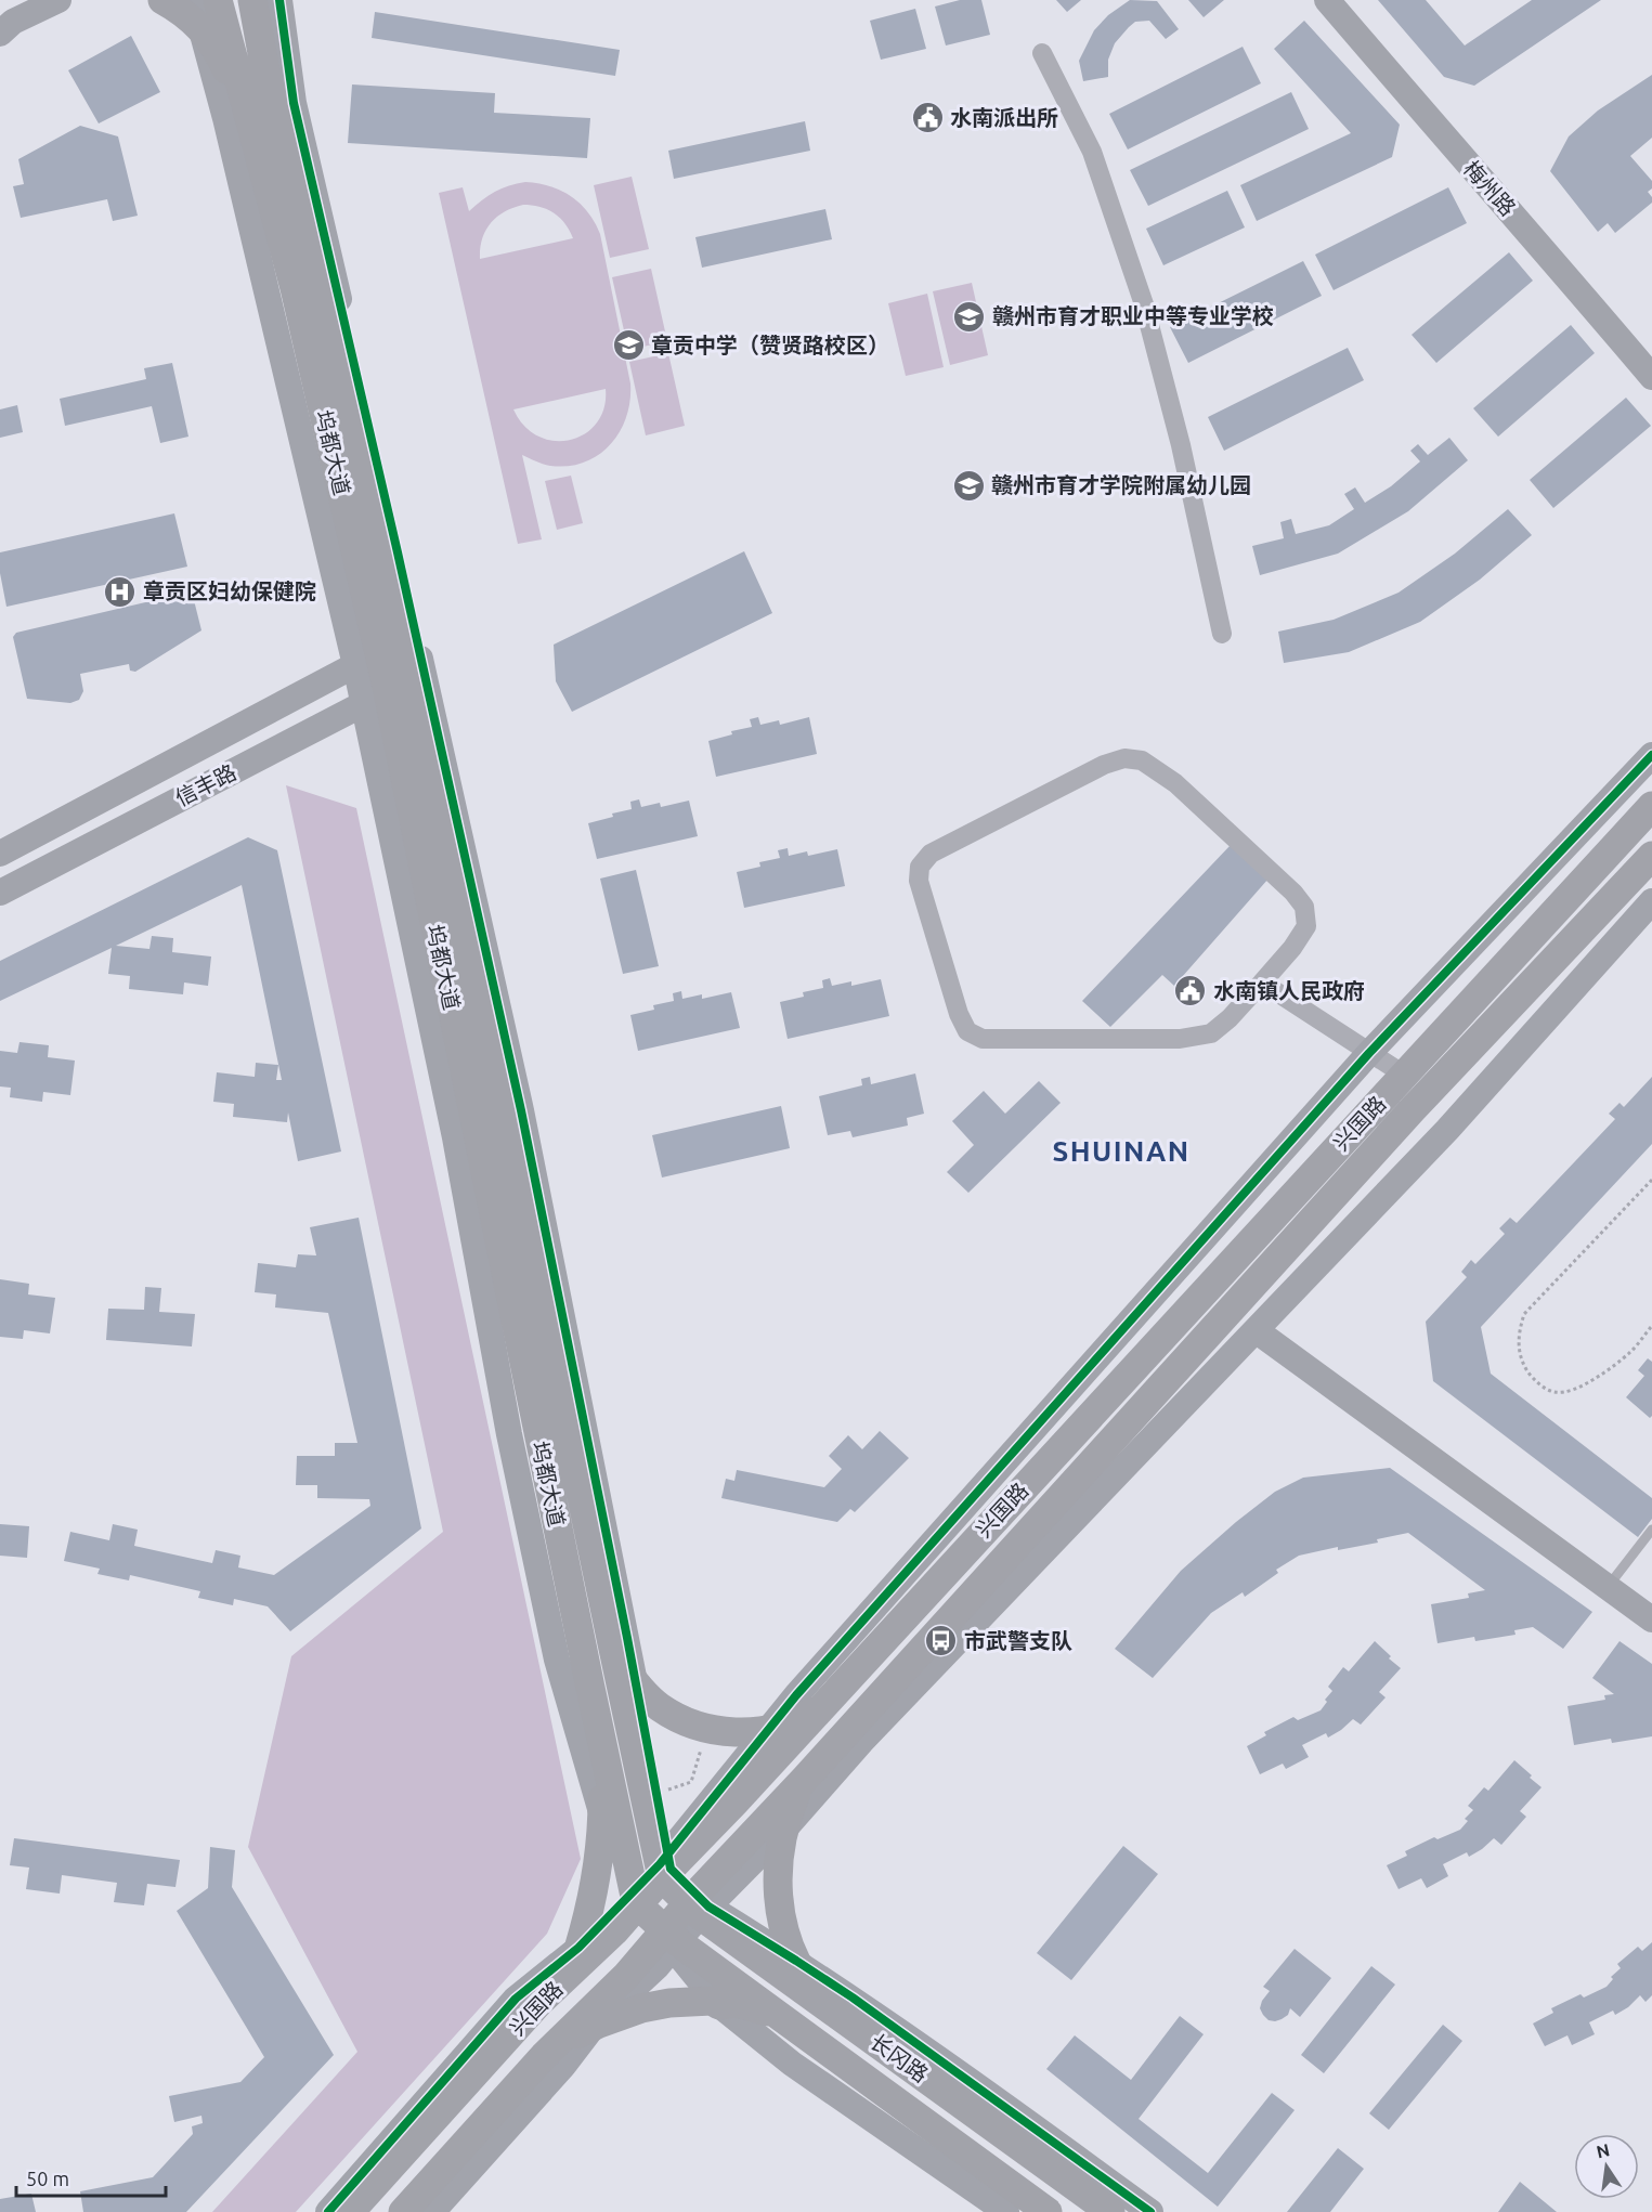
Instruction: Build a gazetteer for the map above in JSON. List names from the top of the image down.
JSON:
{
  "streets": {
    "main road": ["坞都大道", "兴国路", "长冈路"],
    "street": ["梅州路", "信丰路"]
  },
  "crossings": [
    ["坞都大道", "信丰路"],
    ["坞都大道", "兴国路"],
    ["兴国路", "长冈路"]
  ],
  "districts": ["SHUINAN"],
  "places": {
    "public building": ["水南派出所", "水南镇人民政府"],
    "school or university": ["赣州市育才职业中等专业学校", "章贡中学（赞贤路校区）", "赣州市育才学院附属幼儿园"],
    "hospital": ["章贡区妇幼保健院"],
    "bus stop": ["市武警支队"]
  },
  "scale_bar": "50 m",
  "north": "top"
}
